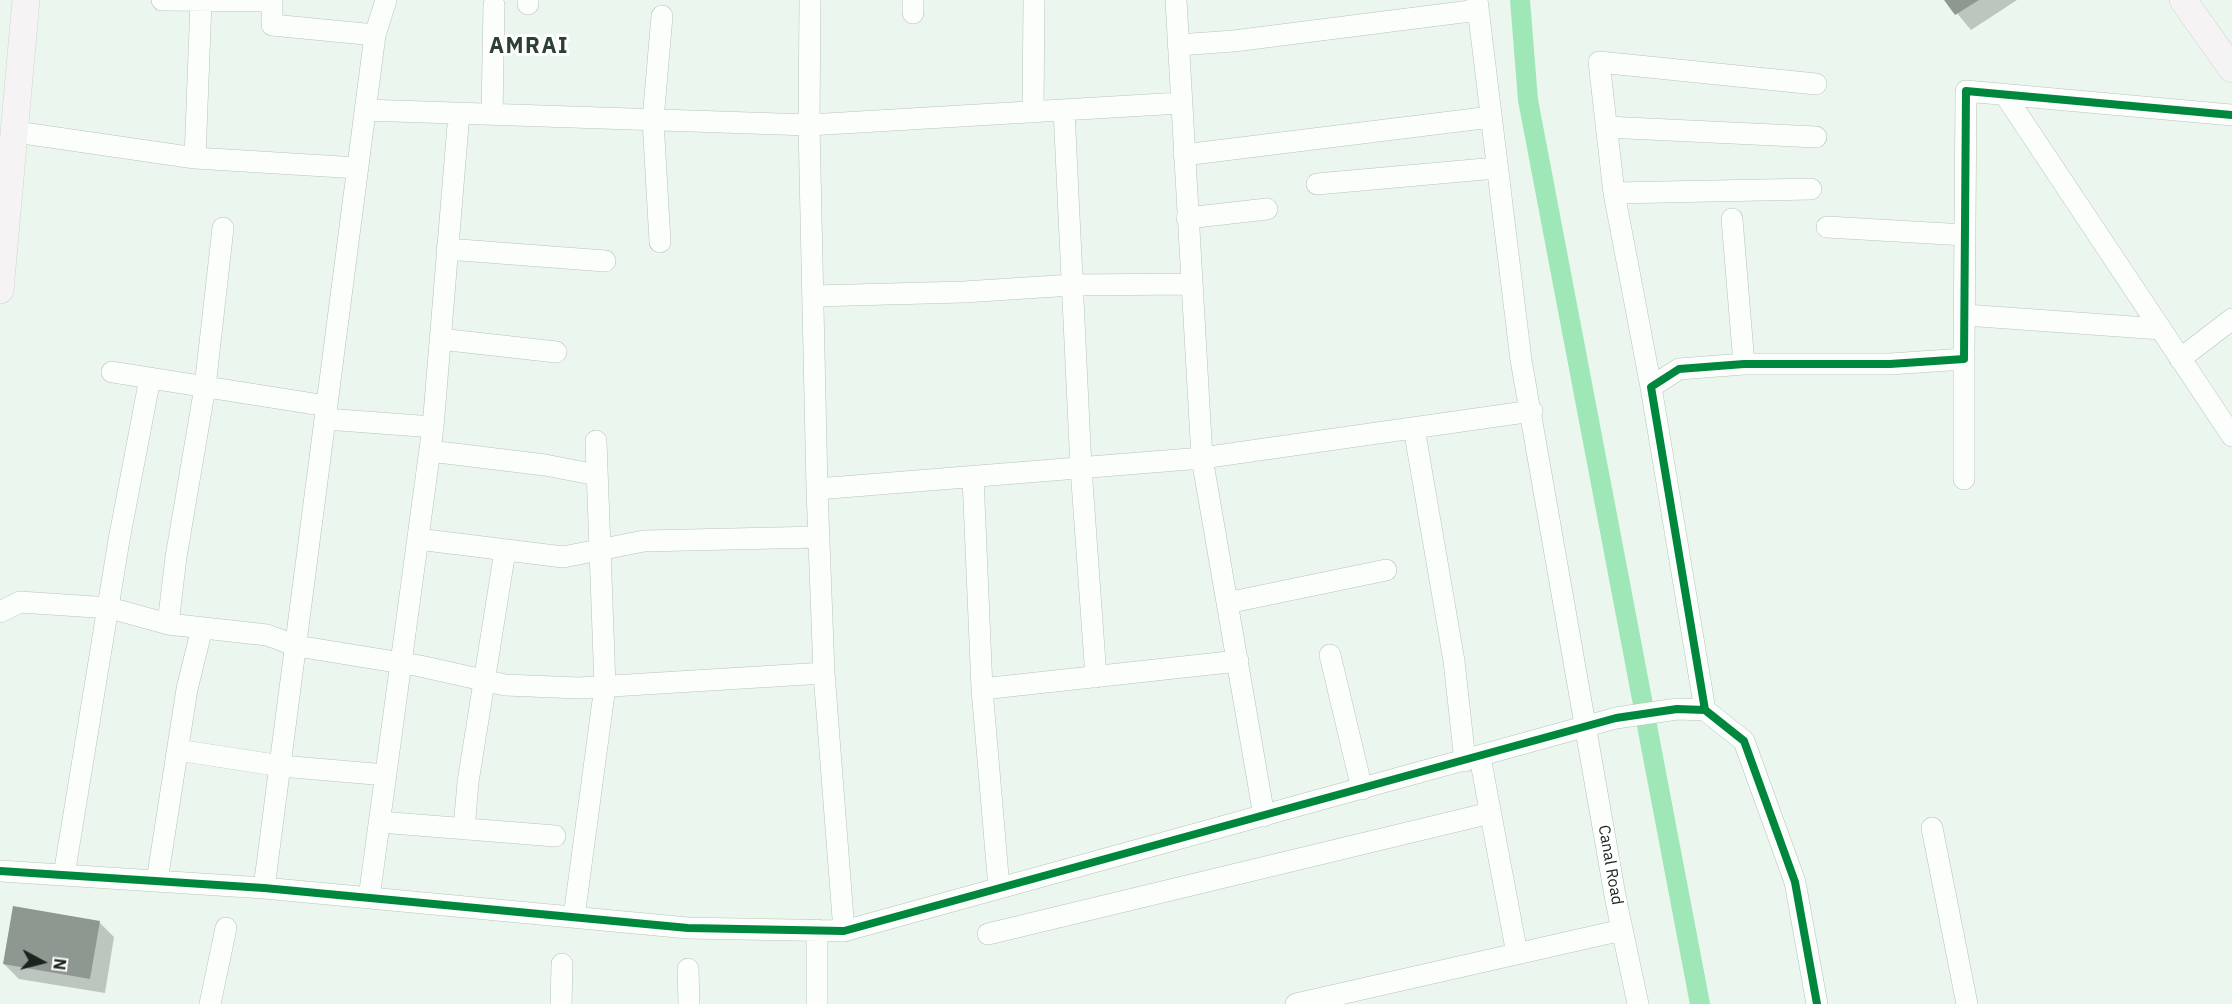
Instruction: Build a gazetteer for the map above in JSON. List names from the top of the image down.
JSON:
{
  "streets": {
    "street": ["Canal Road"]
  },
  "districts": ["AMRAI"],
  "north": "right"
}
